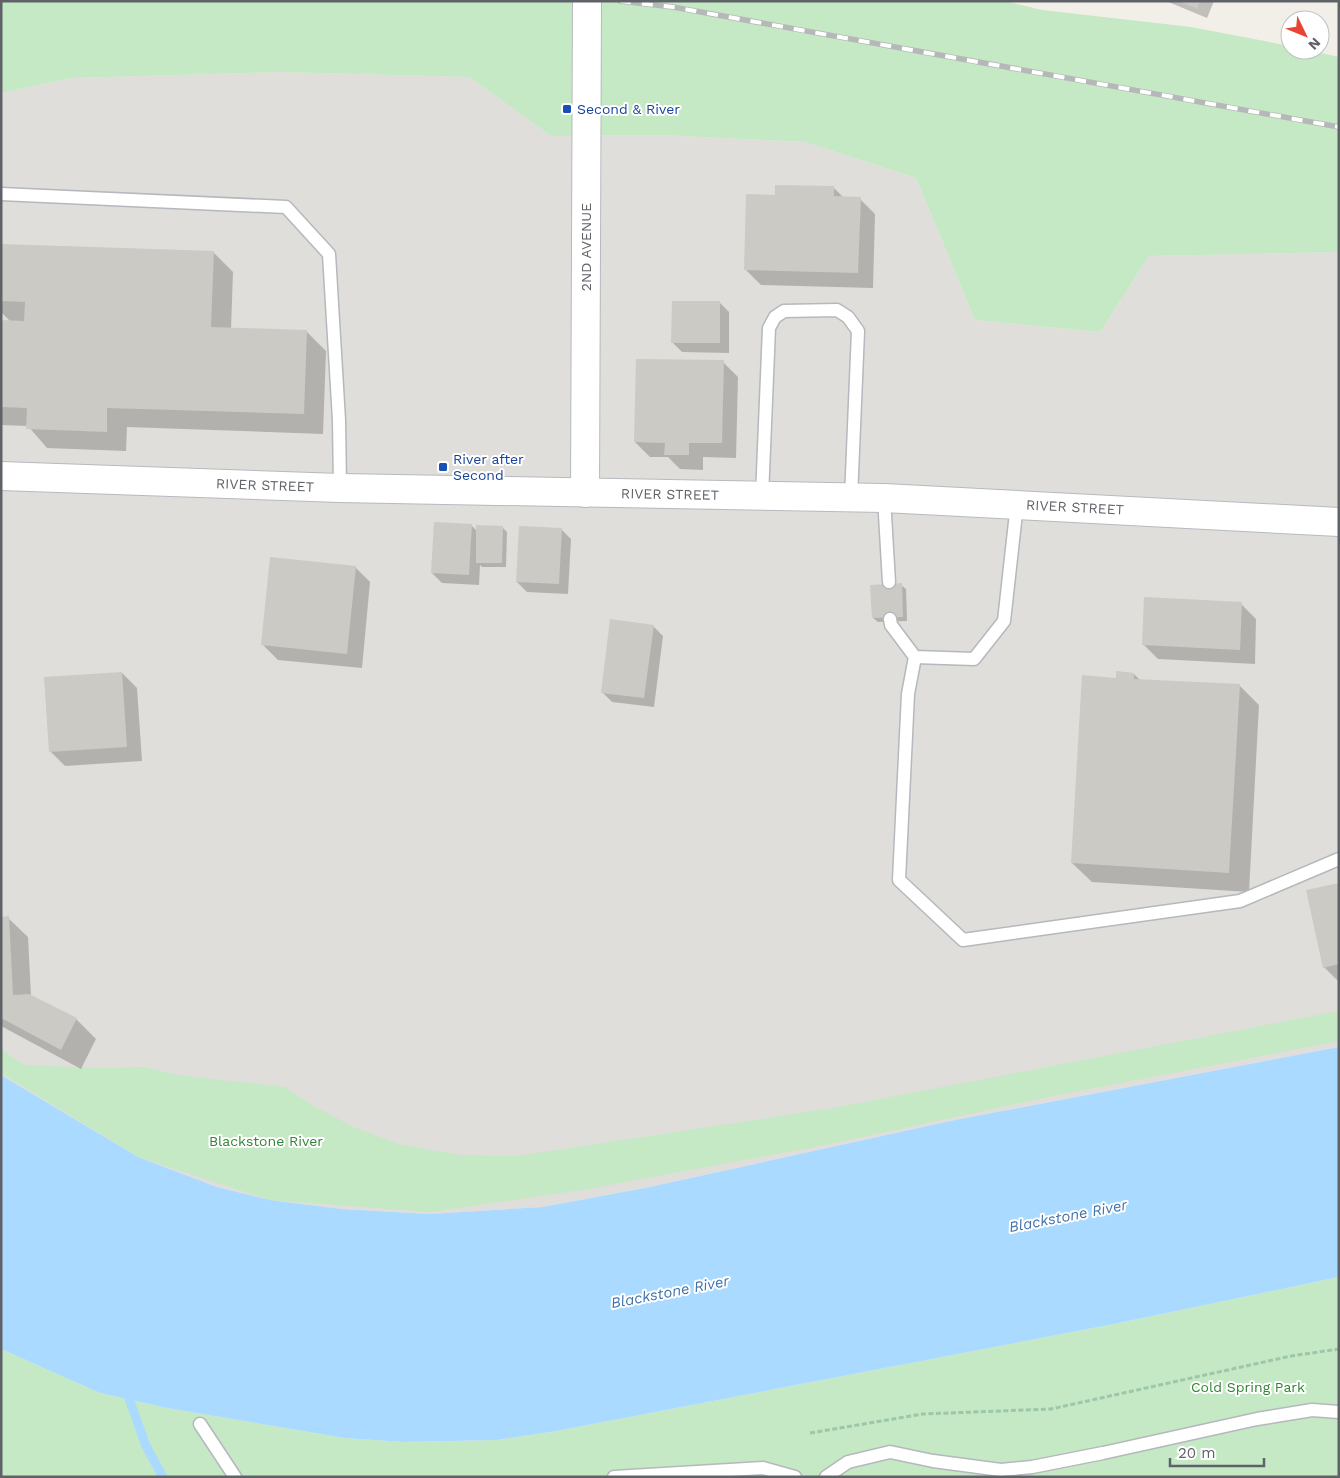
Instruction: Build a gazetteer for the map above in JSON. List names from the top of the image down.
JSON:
{
  "streets": {
    "street": ["2ND AVENUE", "RIVER STREET"]
  },
  "crossings": [
    ["2ND AVENUE", "RIVER STREET"]
  ],
  "water": ["Blackstone River"],
  "parks": ["Blackstone River", "Cold Spring Park"],
  "places": {
    "transit": ["Second & River", "River after Second"]
  },
  "scale_bar": "20 m",
  "north": "bottom right"
}
